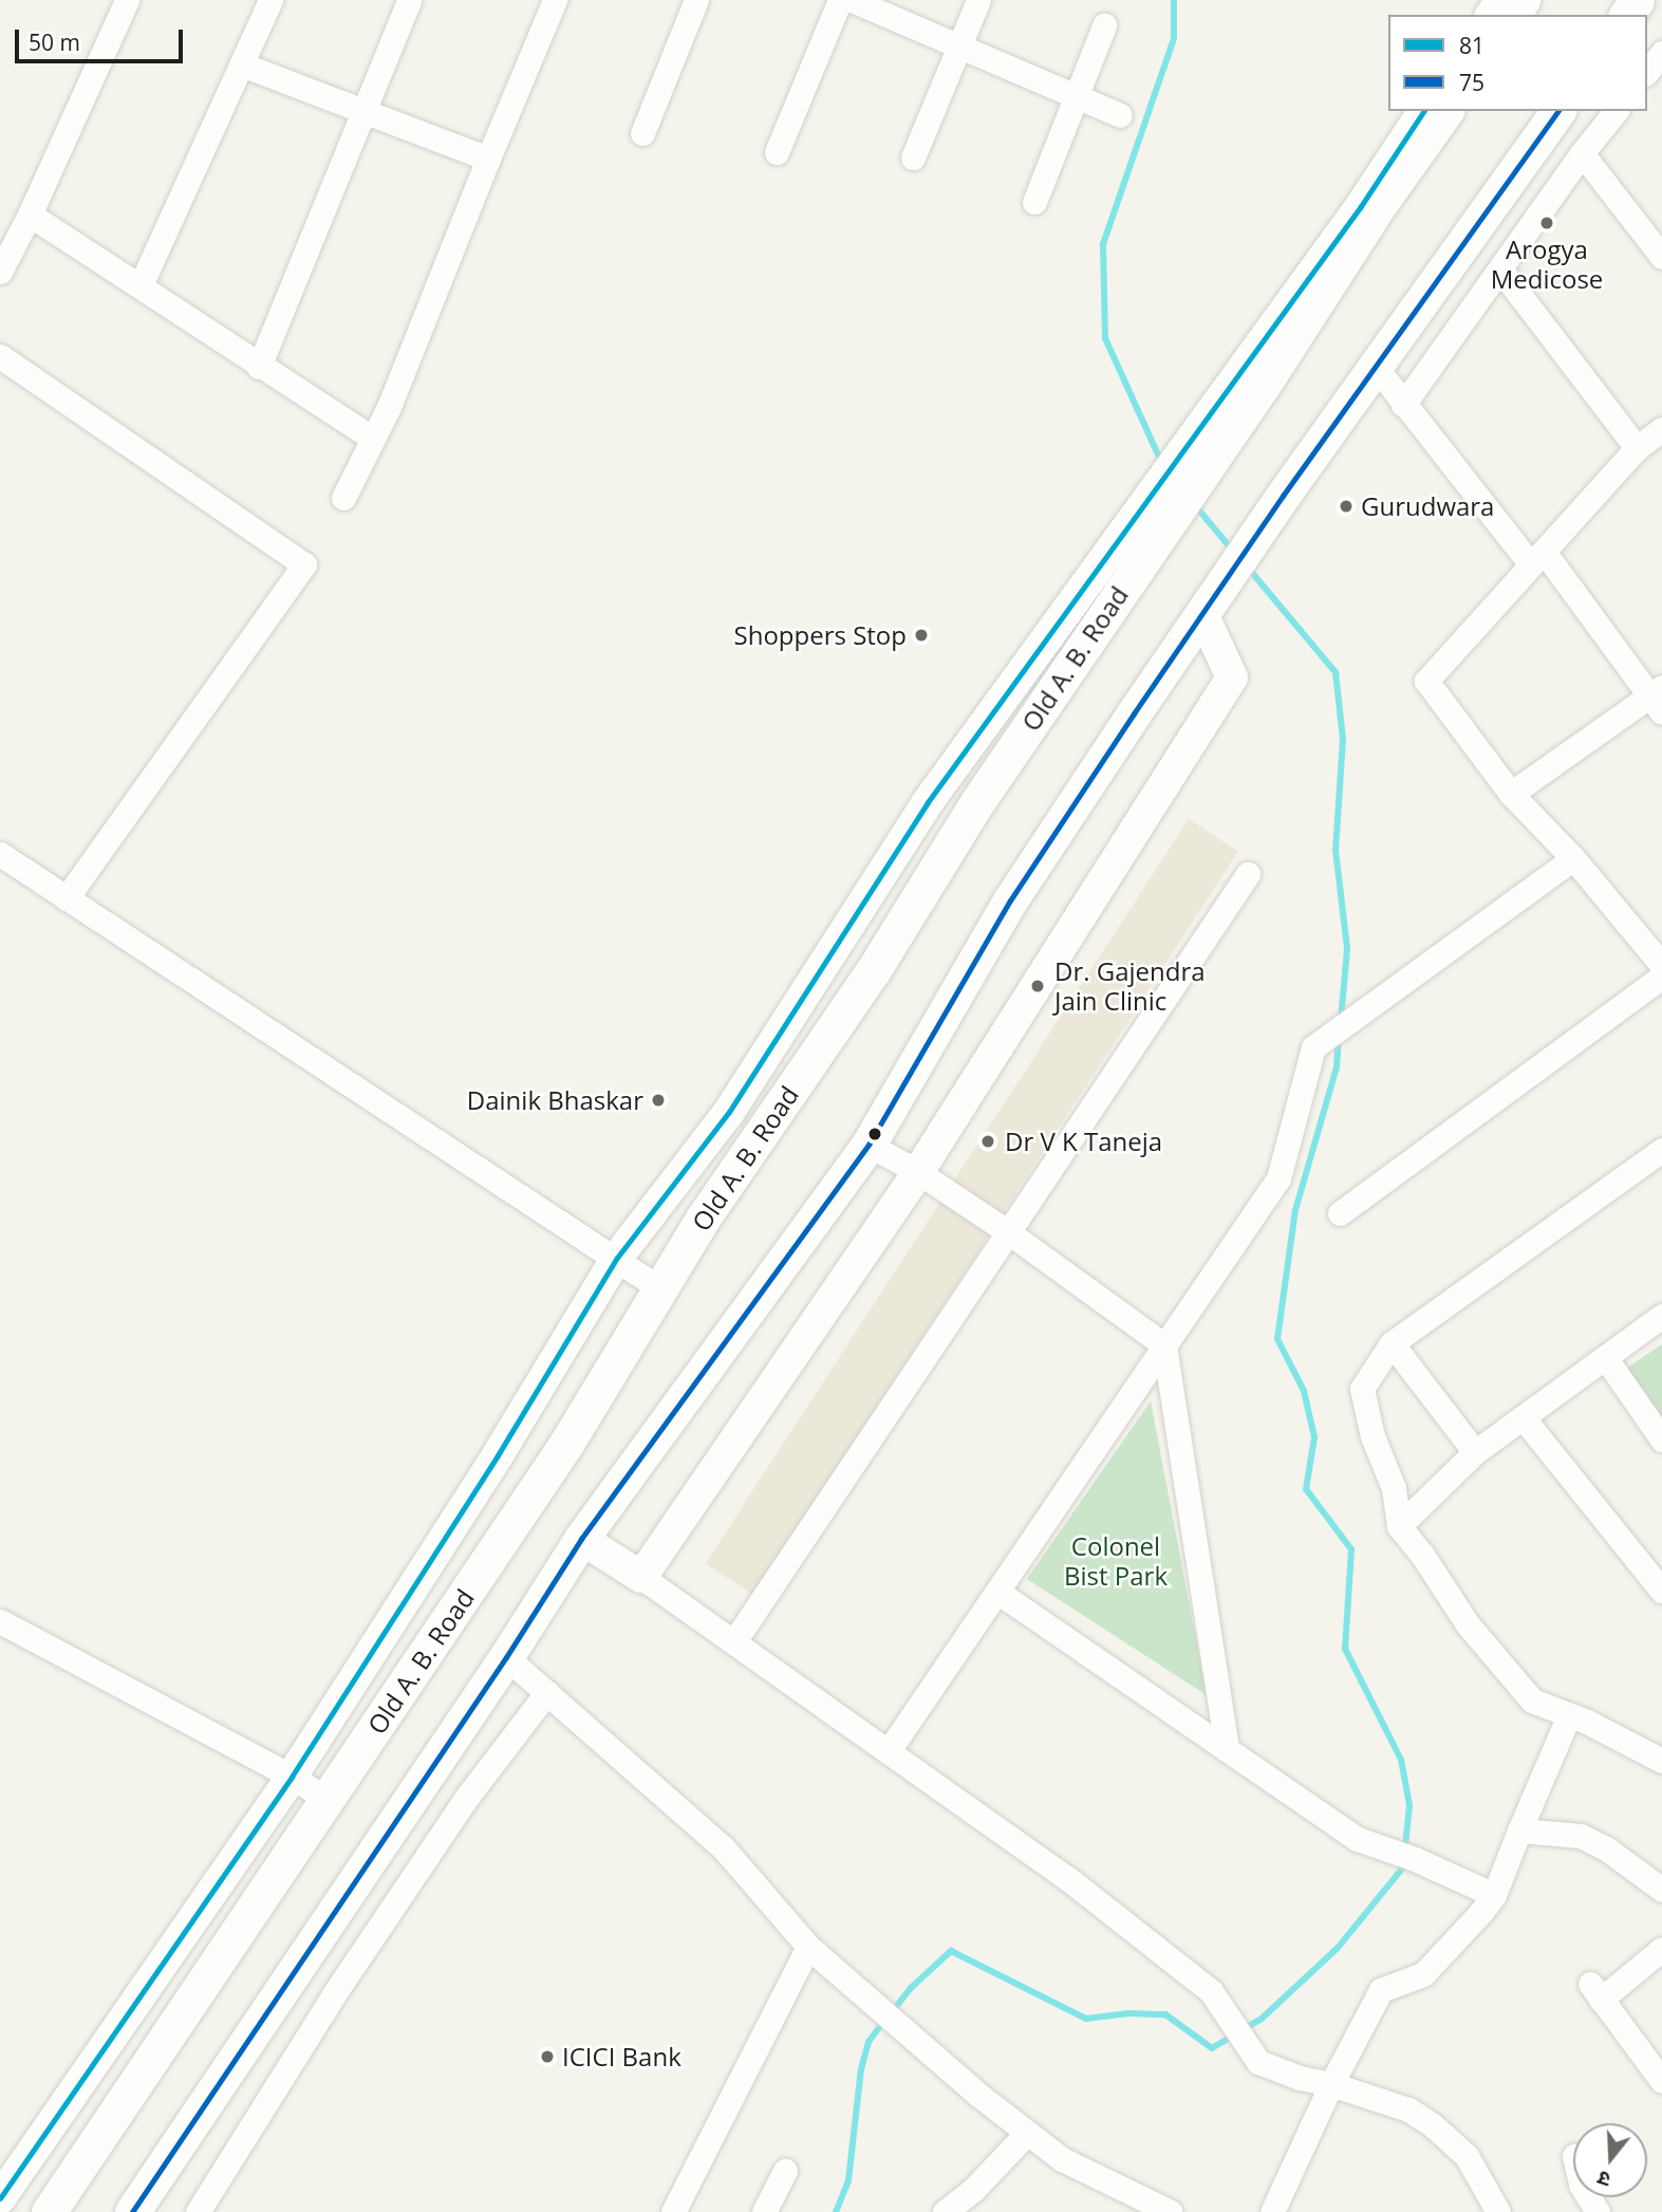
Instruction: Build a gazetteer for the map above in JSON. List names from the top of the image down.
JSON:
{
  "streets": {
    "main road": ["Old A. B. Road"]
  },
  "parks": ["Colonel Bist Park"],
  "places": [
    "Arogya Medicose",
    "Gurudwara",
    "Shoppers Stop",
    "Dr. Gajendra Jain Clinic",
    "Dainik Bhaskar",
    "Dr V K Taneja",
    "ICICI Bank"
  ],
  "lines": ["transit line 81", "transit line 75"],
  "legend": ["81", "75"],
  "scale_bar": "50 m",
  "north": "bottom"
}
